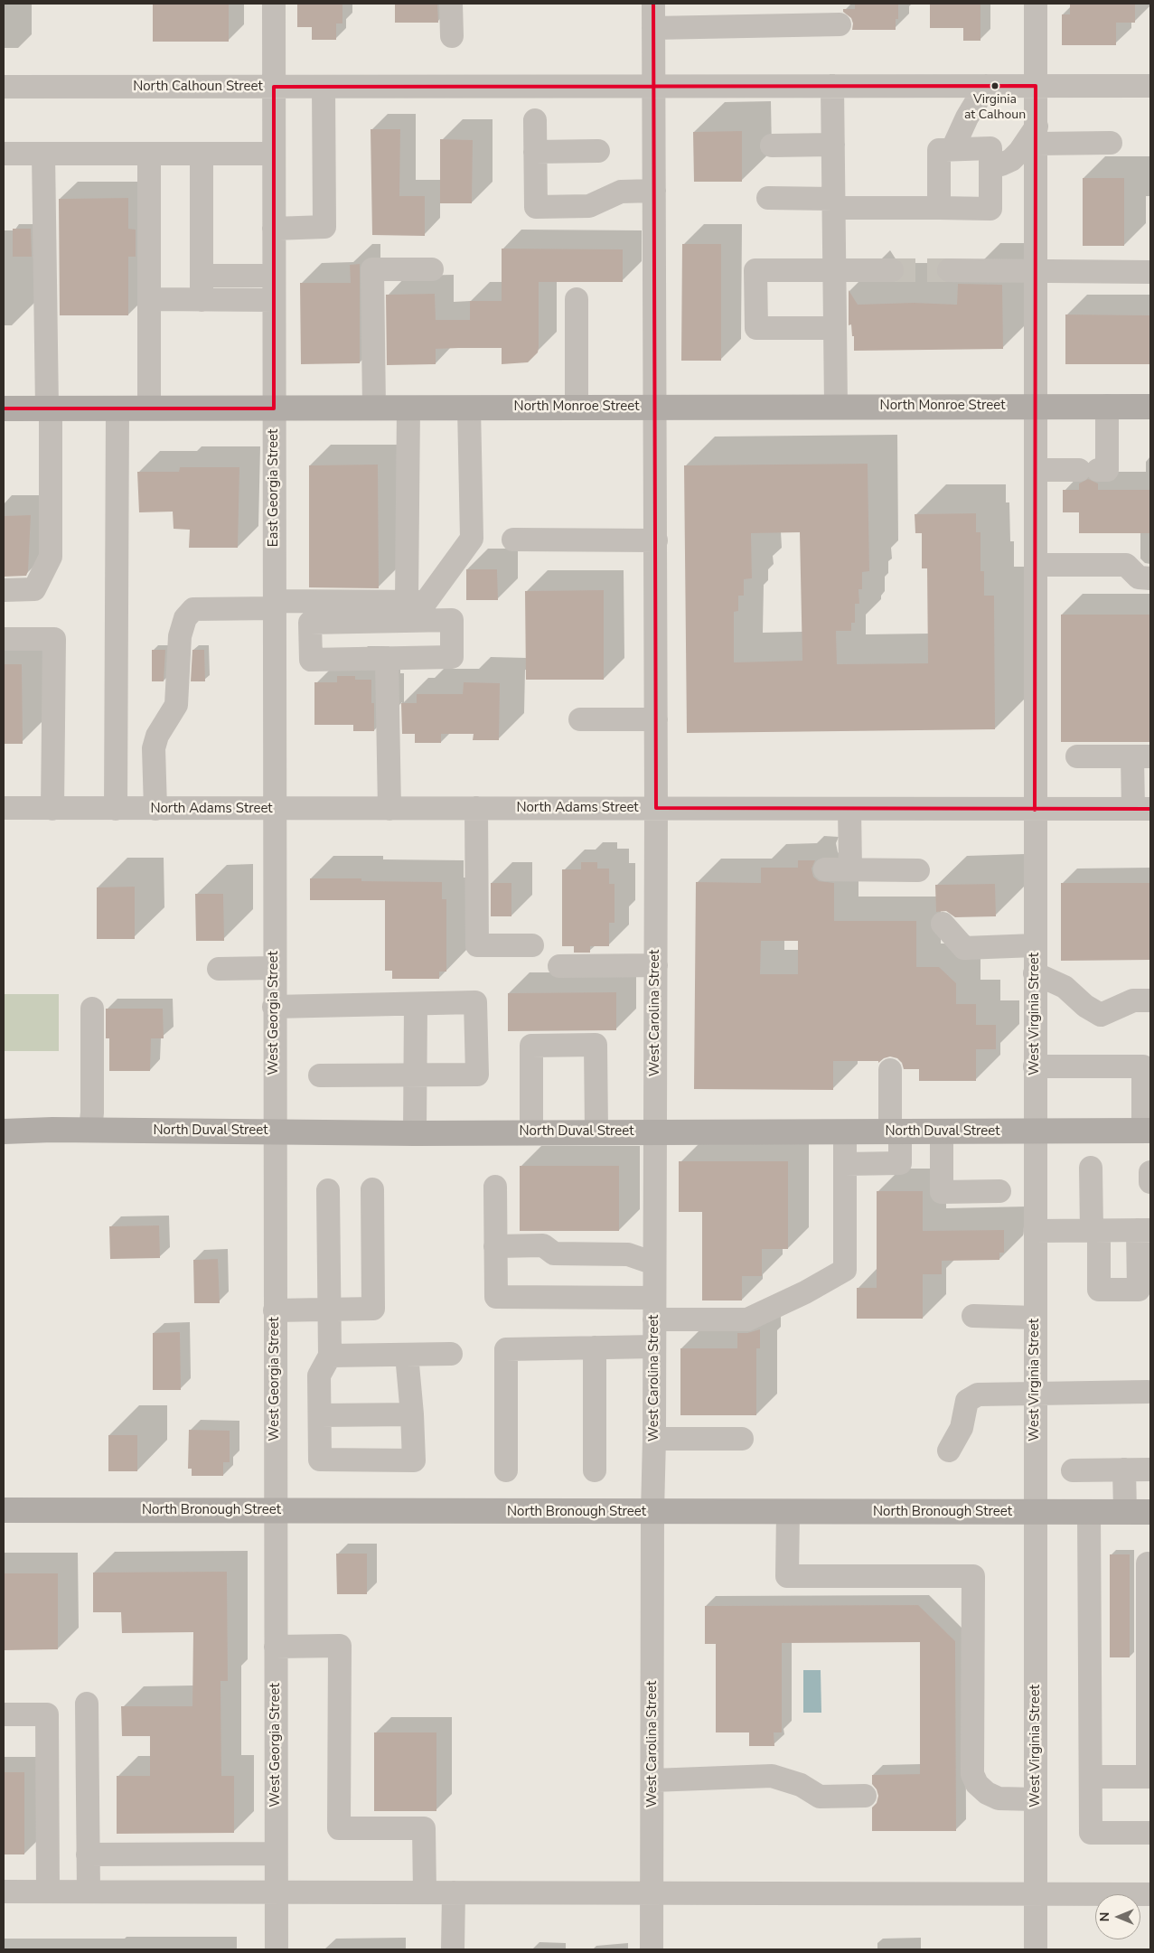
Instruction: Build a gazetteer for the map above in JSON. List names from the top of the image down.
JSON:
{
  "streets": {
    "main road": ["North Monroe Street", "North Duval Street", "North Bronough Street"],
    "street": [
      "North Calhoun Street",
      "East Georgia Street",
      "North Adams Street",
      "West Georgia Street",
      "West Carolina Street",
      "West Virginia Street"
    ]
  },
  "crossings": [
    ["North Calhoun Street", "East Georgia Street"],
    ["North Calhoun Street", "West Carolina Street"],
    ["North Calhoun Street", "West Virginia Street"],
    ["North Monroe Street", "East Georgia Street"],
    ["North Monroe Street", "West Carolina Street"],
    ["North Monroe Street", "West Virginia Street"],
    ["East Georgia Street", "North Adams Street"],
    ["East Georgia Street", "West Georgia Street"],
    ["North Adams Street", "West Georgia Street"],
    ["North Adams Street", "West Carolina Street"],
    ["North Adams Street", "West Virginia Street"],
    ["West Georgia Street", "North Duval Street"],
    ["West Georgia Street", "North Bronough Street"],
    ["West Carolina Street", "North Duval Street"],
    ["West Carolina Street", "North Bronough Street"],
    ["West Virginia Street", "North Duval Street"],
    ["West Virginia Street", "North Bronough Street"]
  ],
  "places": ["Virginia at Calhoun"],
  "north": "left"
}
